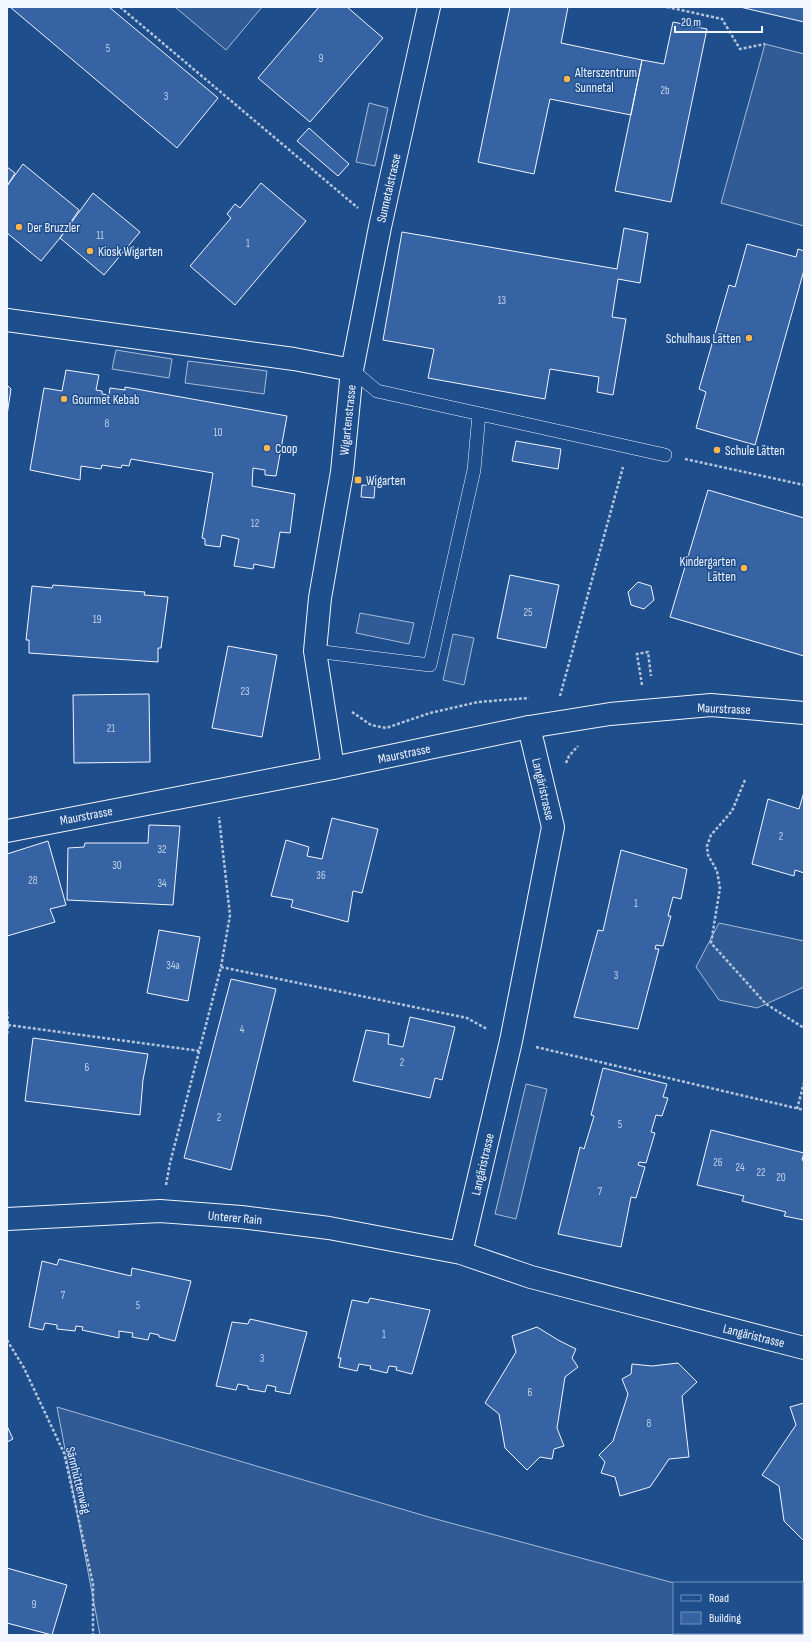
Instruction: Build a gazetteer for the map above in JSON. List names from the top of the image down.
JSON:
{
  "streets": {
    "street": [
      "Sunnetalstrasse",
      "Wigartenstrasse",
      "Maurstrasse",
      "Langäristrasse",
      "Unterer Rain"
    ],
    "path": ["Sännhüttenwäg"]
  },
  "crossings": [
    ["Sunnetalstrasse", "Wigartenstrasse"],
    ["Wigartenstrasse", "Maurstrasse"],
    ["Maurstrasse", "Langäristrasse"],
    ["Langäristrasse", "Unterer Rain"]
  ],
  "places": {
    "other": [
      "Alterszentrum Sunnetal",
      "Der Bruzzler",
      "Kiosk Wigarten",
      "Schulhaus Lätten",
      "Gourmet Kebab",
      "Coop",
      "Schule Lätten",
      "Kindergarten Lätten"
    ],
    "transit": ["Wigarten"]
  },
  "house_numbers": [
    "5",
    "9",
    "2b",
    "3",
    "11",
    "1",
    "13",
    "8",
    "10",
    "12",
    "25",
    "19",
    "23",
    "21",
    "2",
    "32",
    "30",
    "36",
    "28",
    "34",
    "1",
    "34a",
    "3",
    "4",
    "2",
    "6",
    "2",
    "5",
    "26",
    "24",
    "22",
    "20",
    "7",
    "7",
    "5",
    "1",
    "3",
    "6",
    "8",
    "9"
  ],
  "legend": ["Road", "Building"],
  "scale_bar": "20 m"
}
